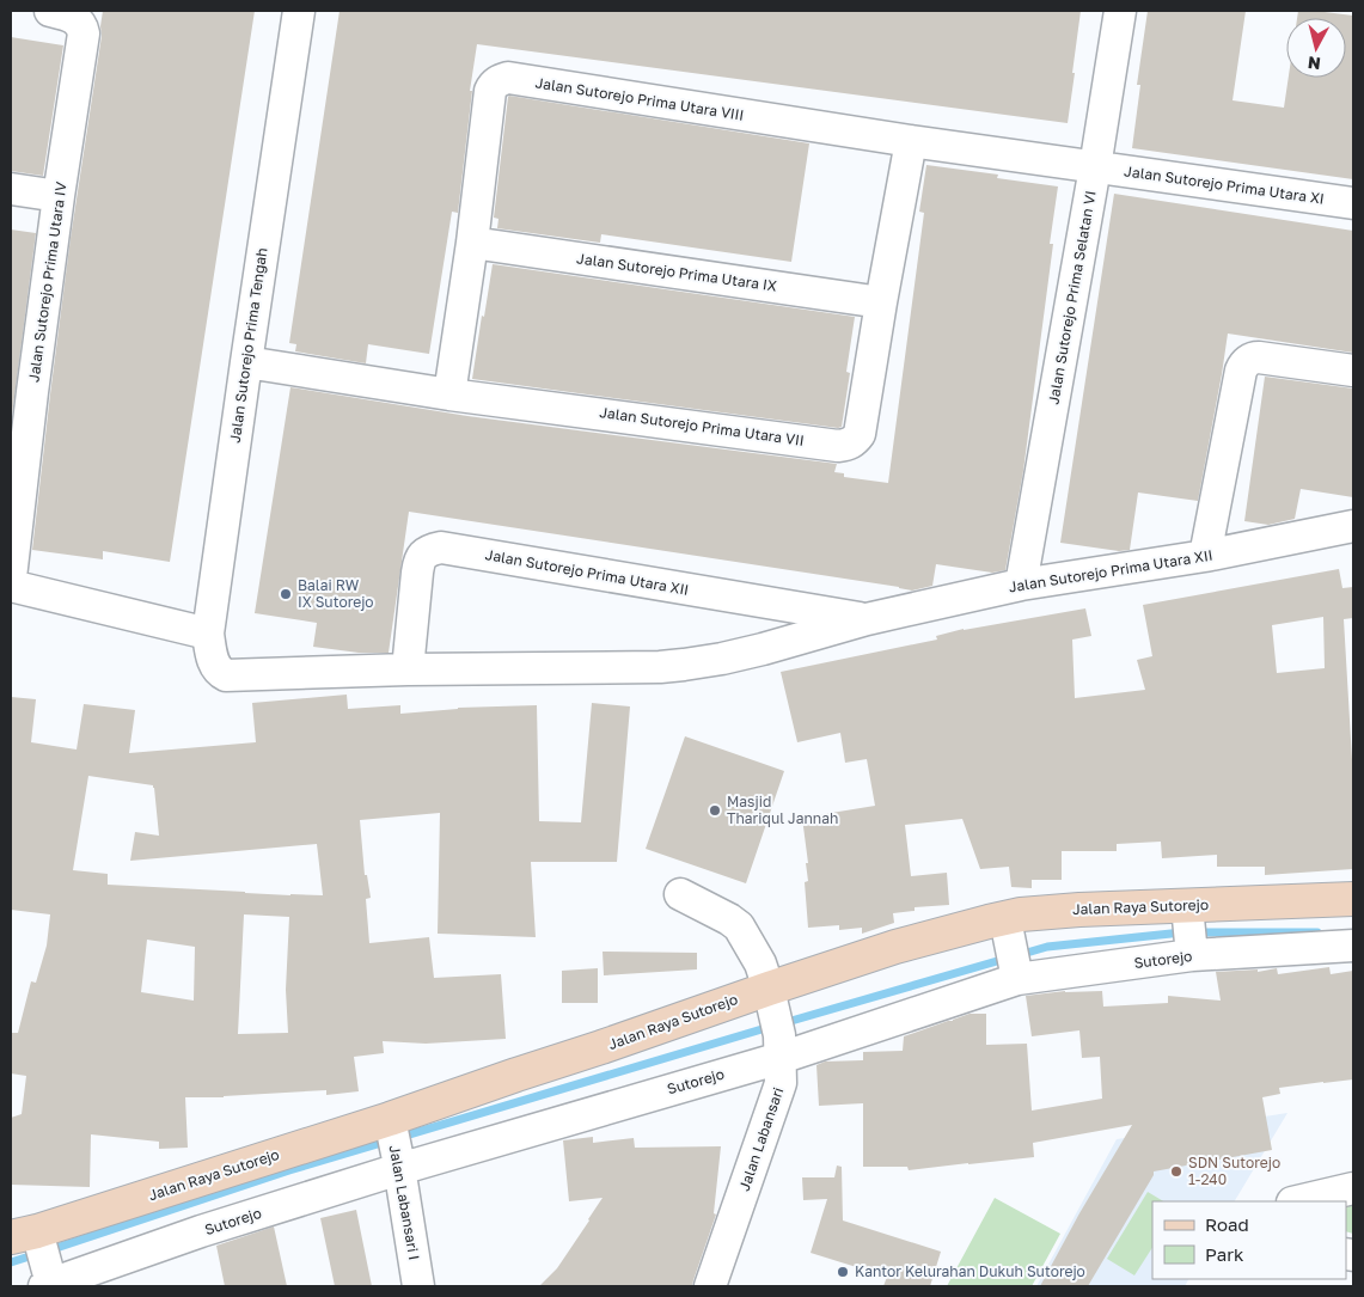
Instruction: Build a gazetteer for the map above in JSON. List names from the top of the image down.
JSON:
{
  "streets": {
    "main road": ["Jalan Raya Sutorejo"],
    "street": [
      "Jalan Sutorejo Prima Utara VIII",
      "Jalan Sutorejo Prima Utara XI",
      "Jalan Sutorejo Prima Utara IX",
      "Jalan Sutorejo Prima Utara IV",
      "Jalan Sutorejo Prima Selatan VI",
      "Jalan Sutorejo Prima Tengah",
      "Jalan Sutorejo Prima Utara VII",
      "Jalan Sutorejo Prima Utara XII",
      "Sutorejo",
      "Jalan Labansari",
      "Jalan Labansari I"
    ]
  },
  "crossings": [
    ["Jalan Sutorejo Prima Utara VIII", "Jalan Sutorejo Prima Utara XI"],
    ["Jalan Sutorejo Prima Utara VIII", "Jalan Sutorejo Prima Utara IX"],
    ["Jalan Sutorejo Prima Utara VIII", "Jalan Sutorejo Prima Selatan VI"],
    ["Jalan Sutorejo Prima Utara VIII", "Jalan Sutorejo Prima Utara VII"],
    ["Jalan Sutorejo Prima Utara XI", "Jalan Sutorejo Prima Selatan VI"],
    ["Jalan Sutorejo Prima Utara IX", "Jalan Sutorejo Prima Utara VII"],
    ["Jalan Sutorejo Prima Selatan VI", "Jalan Sutorejo Prima Utara XII"],
    ["Jalan Sutorejo Prima Tengah", "Jalan Sutorejo Prima Utara VII"],
    ["Jalan Sutorejo Prima Tengah", "Jalan Sutorejo Prima Utara XII"],
    ["Jalan Raya Sutorejo", "Sutorejo"],
    ["Jalan Raya Sutorejo", "Jalan Labansari"],
    ["Jalan Raya Sutorejo", "Jalan Labansari I"],
    ["Sutorejo", "Jalan Labansari"],
    ["Sutorejo", "Jalan Labansari I"]
  ],
  "places": [
    "Balai RW IX Sutorejo",
    "Masjid Thariqul Jannah",
    "SDN Sutorejo 1-240",
    "Kantor Kelurahan Dukuh Sutorejo"
  ],
  "legend": ["Road", "Park"],
  "north": "bottom"
}
